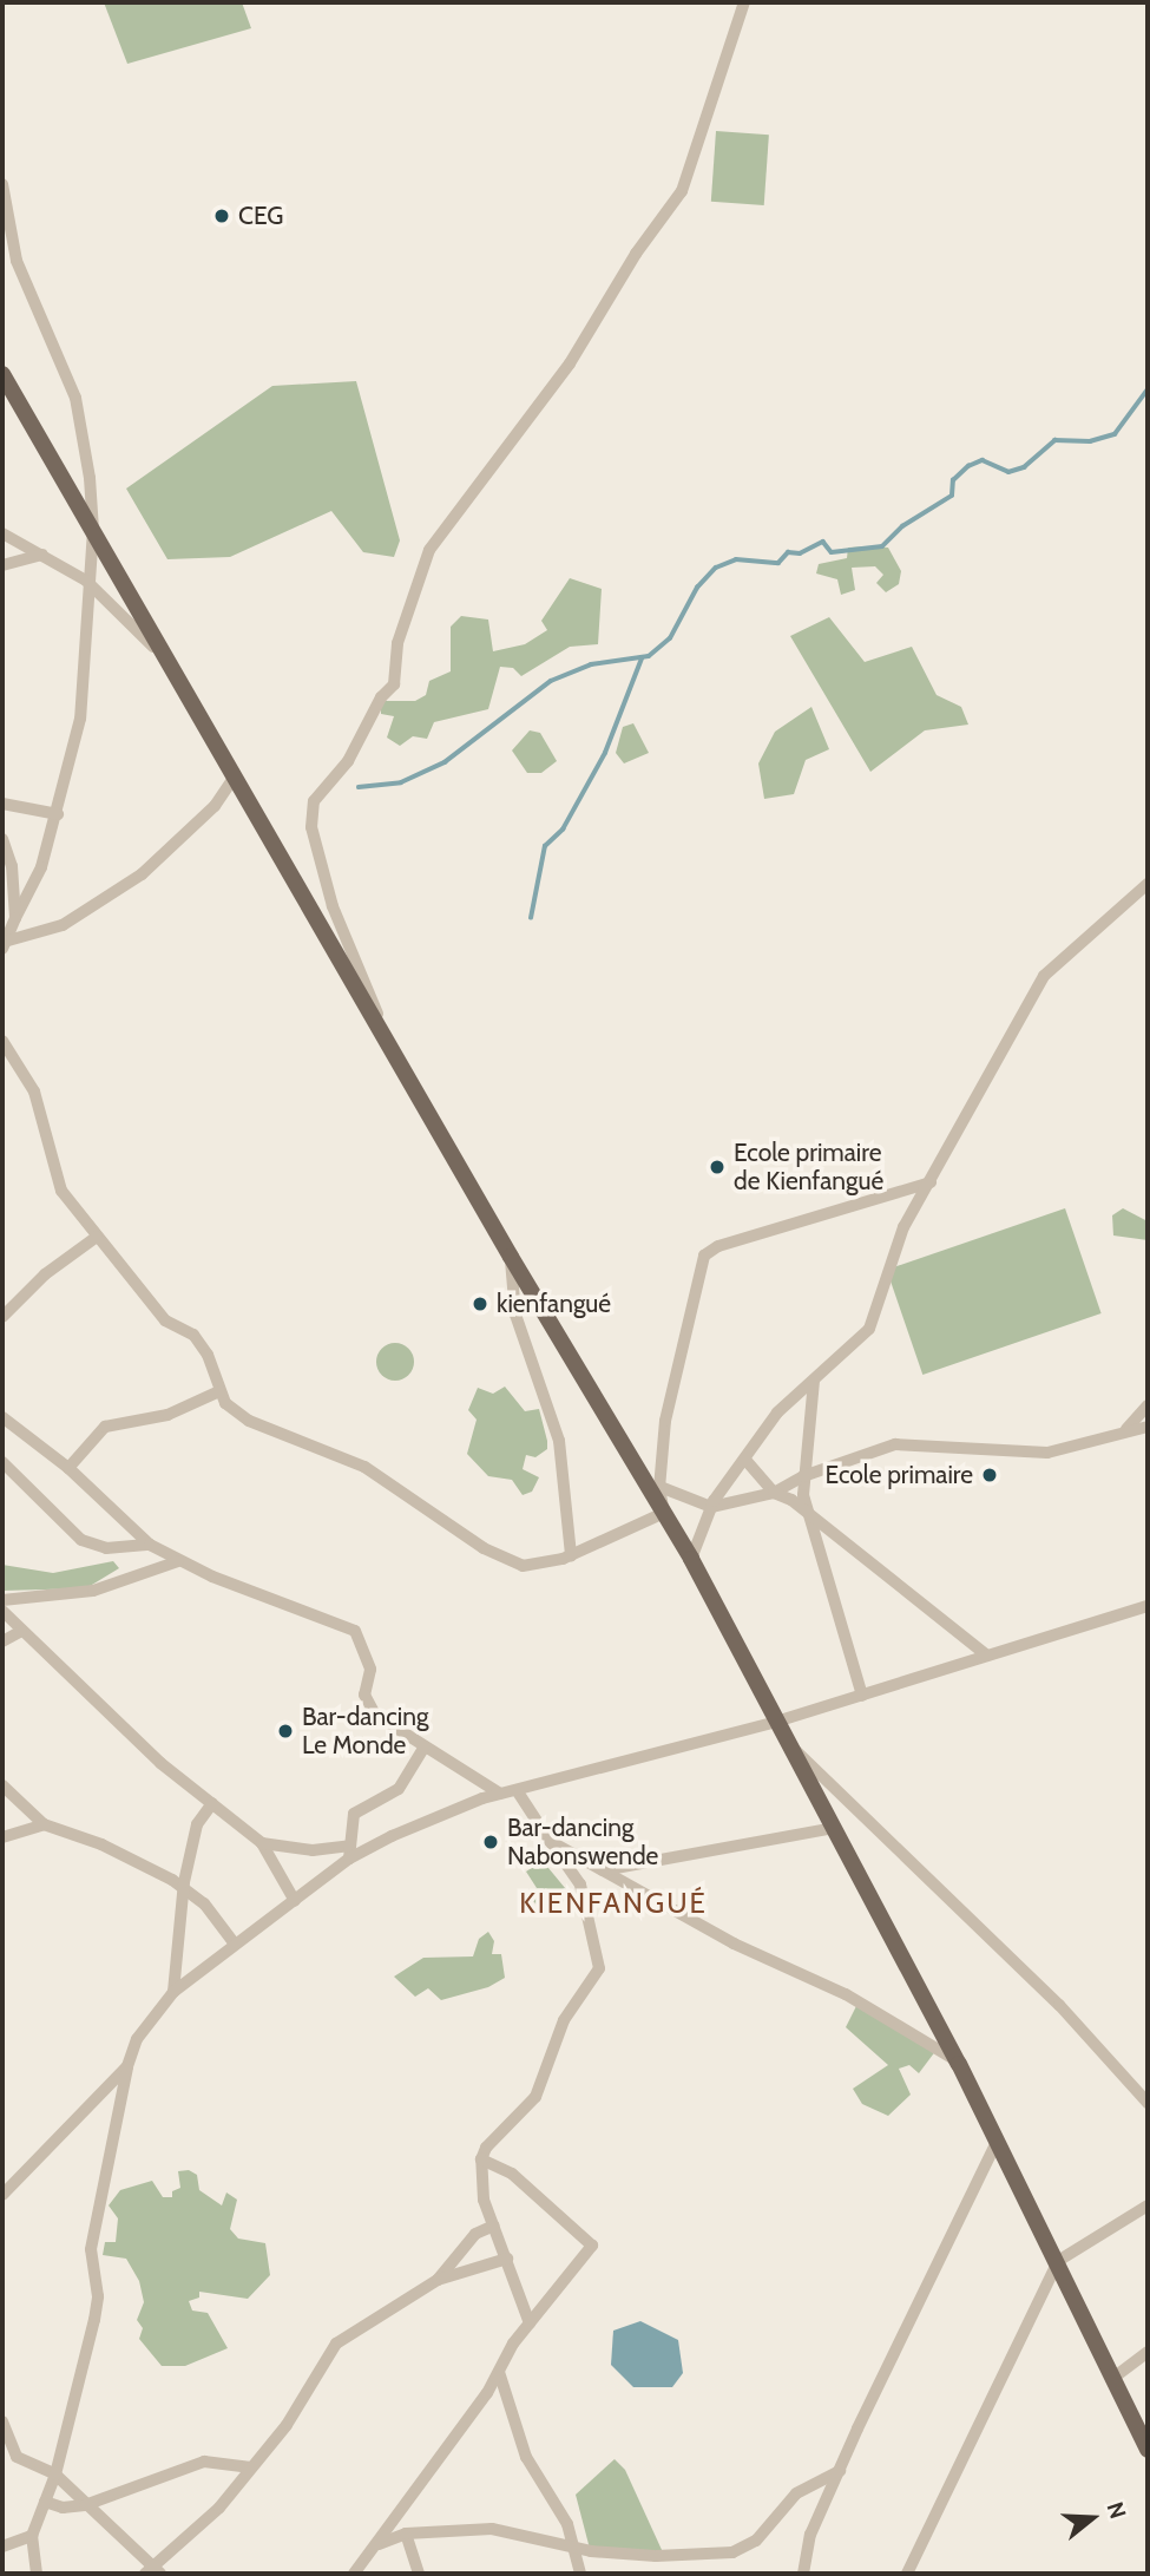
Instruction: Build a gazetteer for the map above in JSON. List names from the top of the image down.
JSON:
{
  "districts": ["KIENFANGUÉ"],
  "places": [
    "CEG",
    "Ecole primaire de Kienfangué",
    "kienfangué",
    "Ecole primaire",
    "Bar-dancing Le Monde",
    "Bar-dancing Nabonswende"
  ],
  "north": "right"
}
